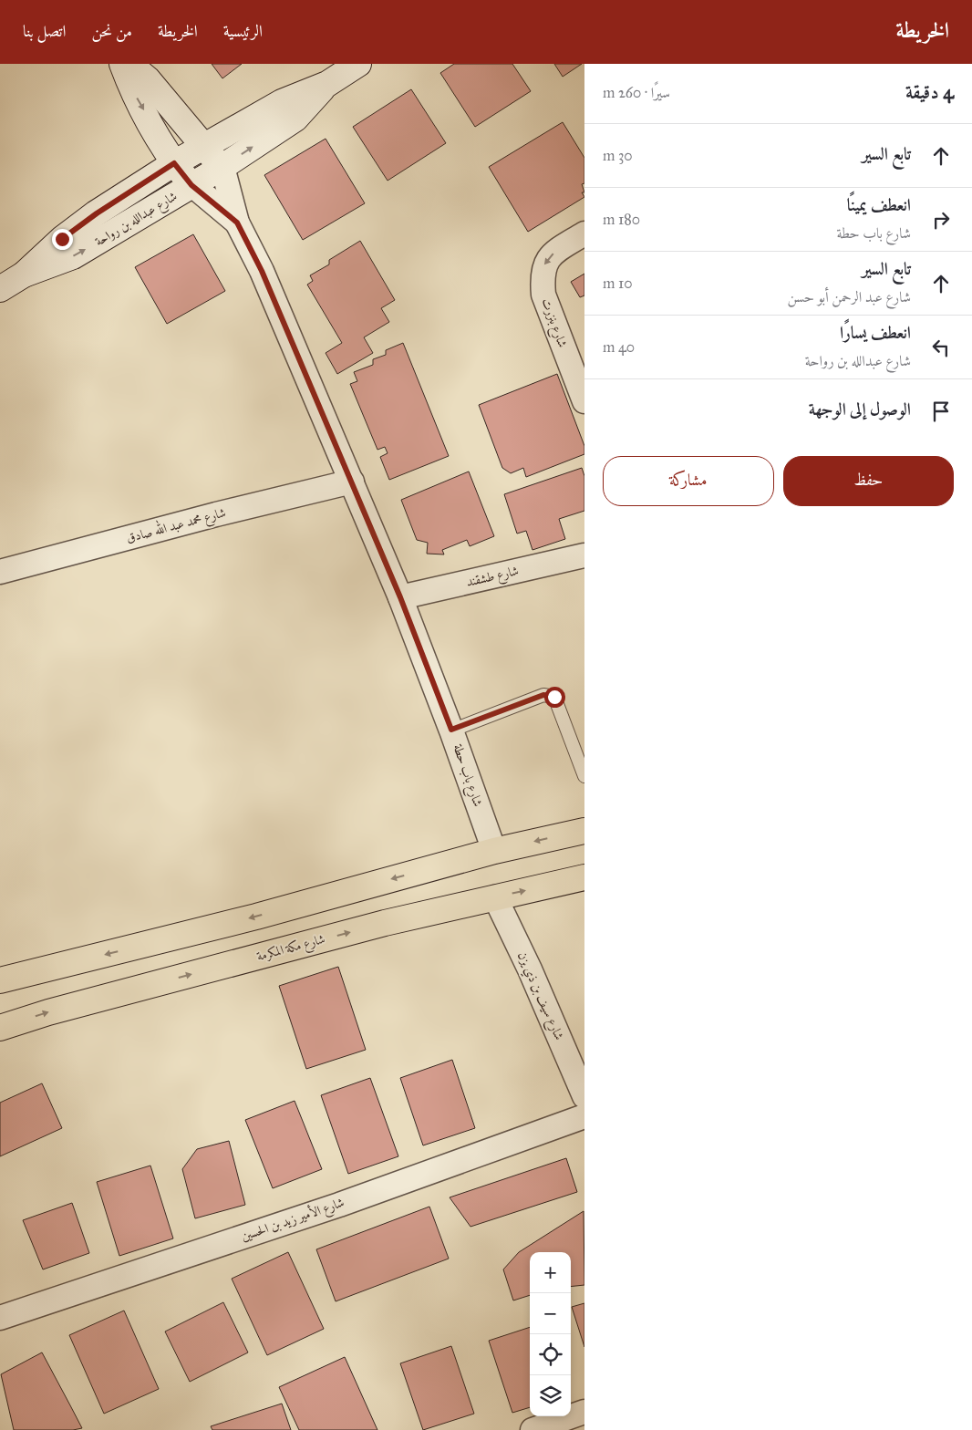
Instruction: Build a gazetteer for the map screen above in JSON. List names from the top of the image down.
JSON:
{
  "streets": {
    "main road": ["شارع مكة المكرمة"],
    "street": [
      "شارع عبدالله بن رواحة",
      "شارع بنزرت",
      "شارع محمد عبد الله صادق",
      "شارع طشقند",
      "شارع باب حطة",
      "شارع سيف بن ذي يزن",
      "شارع الأمير زيد بن الحسين"
    ]
  },
  "crossings": [
    ["شارع عبدالله بن رواحة", "شارع باب حطة"],
    ["شارع محمد عبد الله صادق", "شارع باب حطة"],
    ["شارع طشقند", "شارع باب حطة"],
    ["شارع مكة المكرمة", "شارع سيف بن ذي يزن"]
  ],
  "one_way": ["شارع بنزرت"],
  "page": {
    "header": "الخريطة",
    "nav": [
      "الرئيسية",
      "الخريطة",
      "من نحن",
      "اتصل بنا"
    ],
    "heading": ["4 دقيقة", "سيرًا · 260 m"],
    "list": [
      ["تابع السير", "30 m"],
      ["انعطف يمينًا", "شارع باب حطة", "180 m"],
      ["تابع السير", "شارع عبد الرحمن أبو حسن", "10 m"],
      ["انعطف يسارًا", "شارع عبدالله بن رواحة", "40 m"],
      "الوصول إلى الوجهة"
    ],
    "buttons": ["حفظ", "مشاركة"],
    "map_buttons": ["+", "−"]
  }
}
